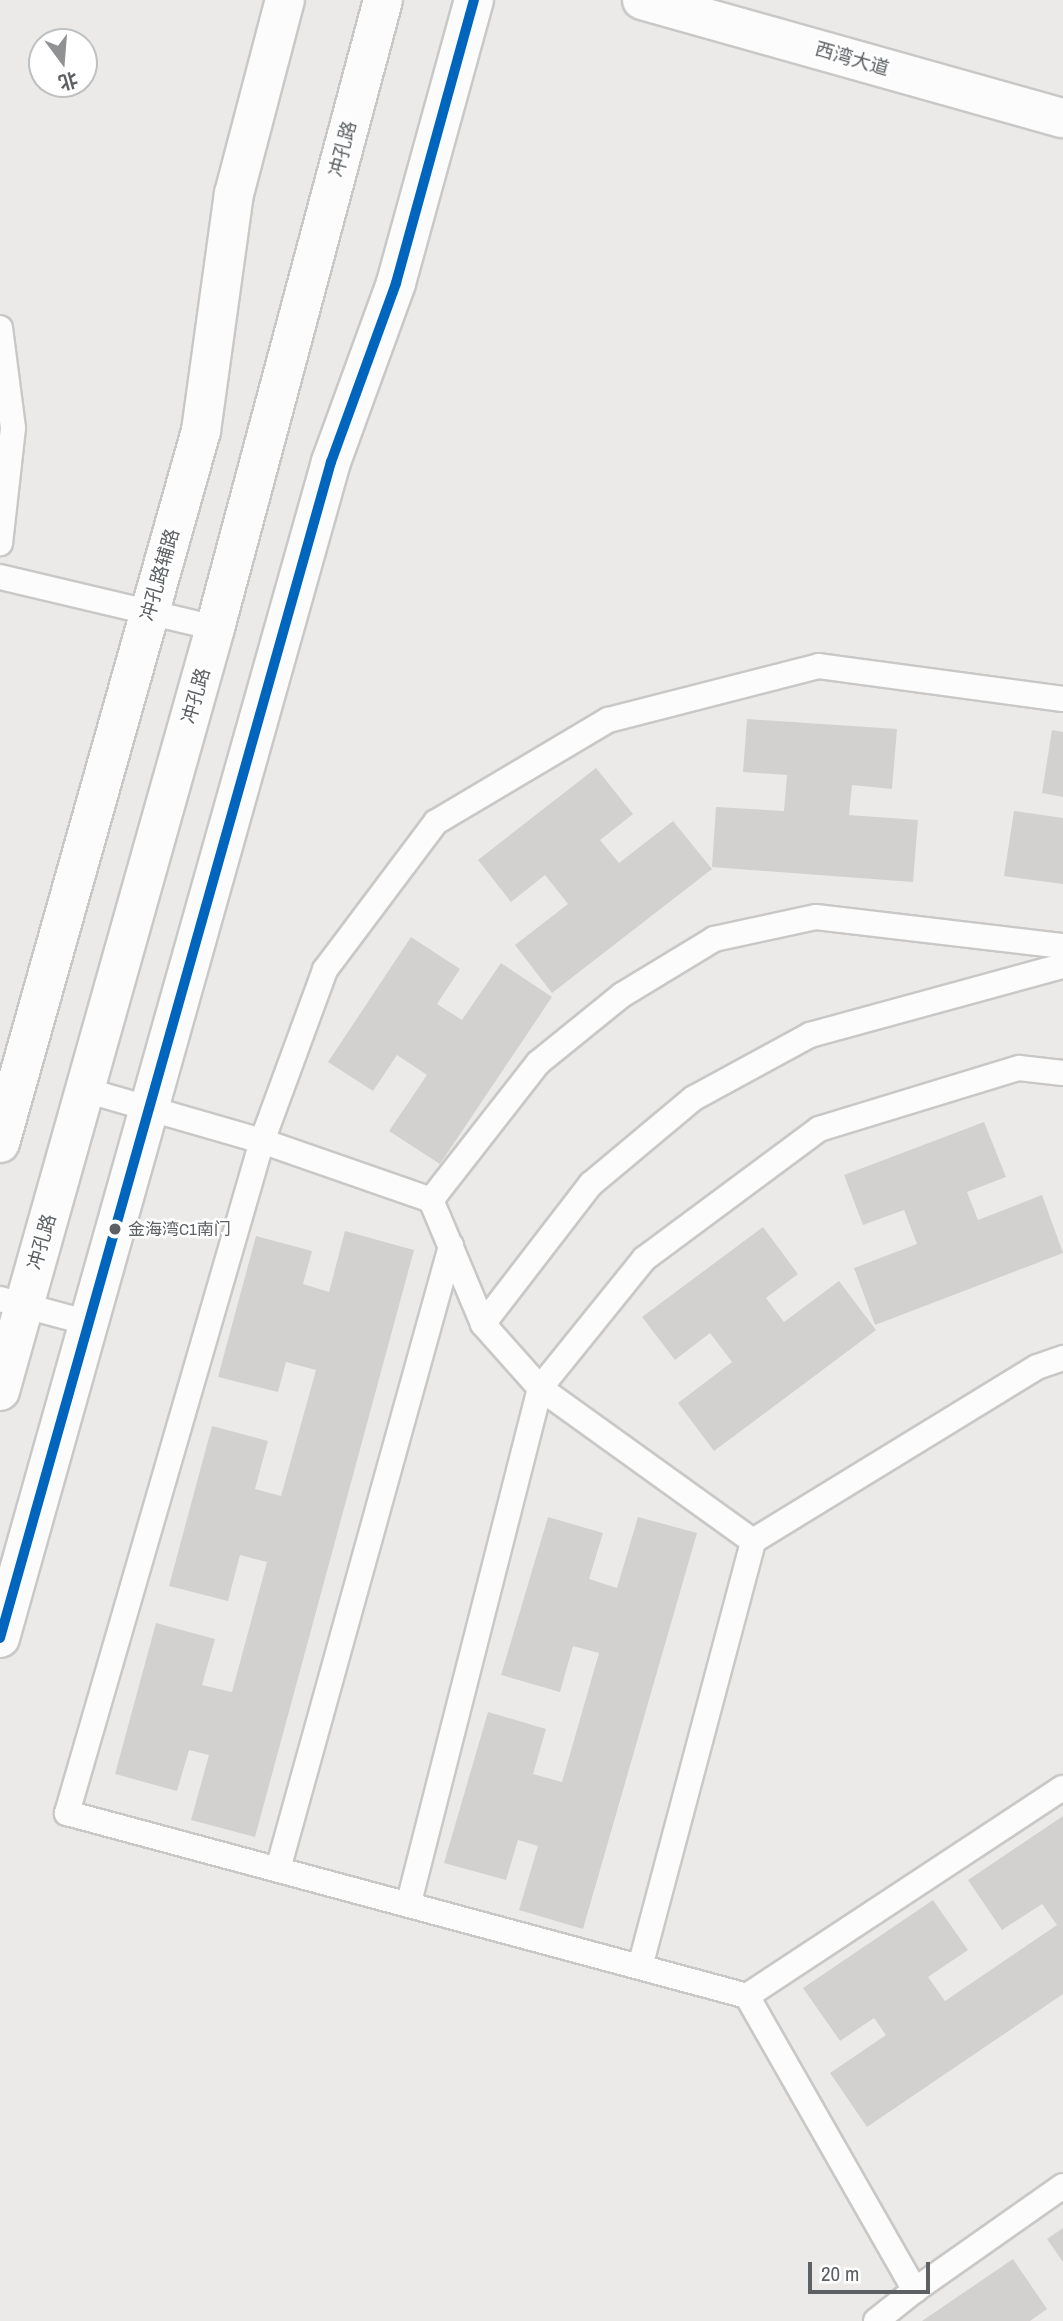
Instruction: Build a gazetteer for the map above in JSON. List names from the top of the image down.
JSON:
{
  "streets": {
    "street": ["西湾大道", "冲孔路", "冲孔路辅路"]
  },
  "places": ["金海湾C1南门"],
  "scale_bar": "20 m",
  "north": "bottom"
}
